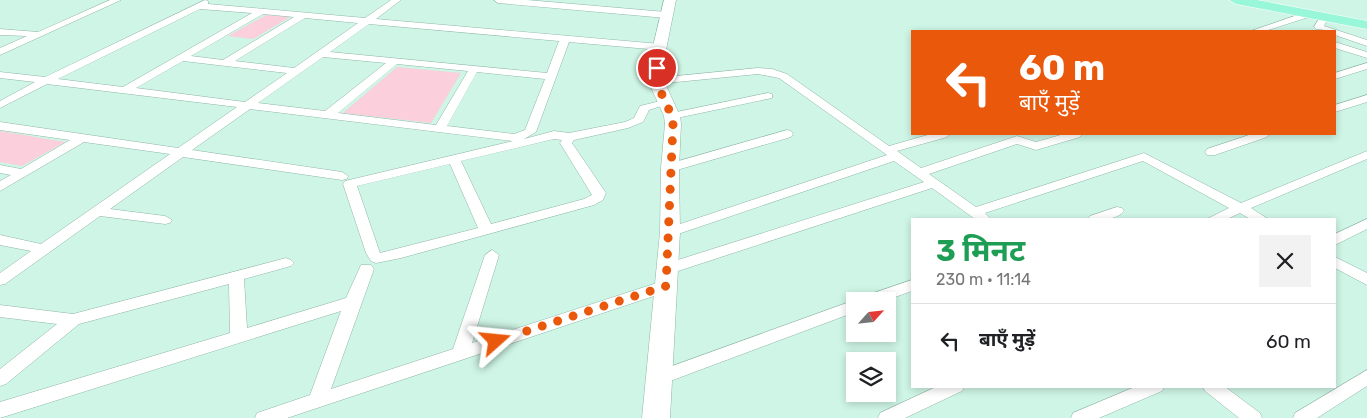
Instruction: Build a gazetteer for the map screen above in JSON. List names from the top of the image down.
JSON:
{
  "north": "top right",
  "page": {
    "turn": ["60 m", "बाएँ मुड़ें"],
    "heading": ["3 मिनट", "230 m · 11:14"],
    "list": [
      {
        "name": "बाएँ मुड़ें",
        "value": "60 m"
      }
    ]
  }
}
